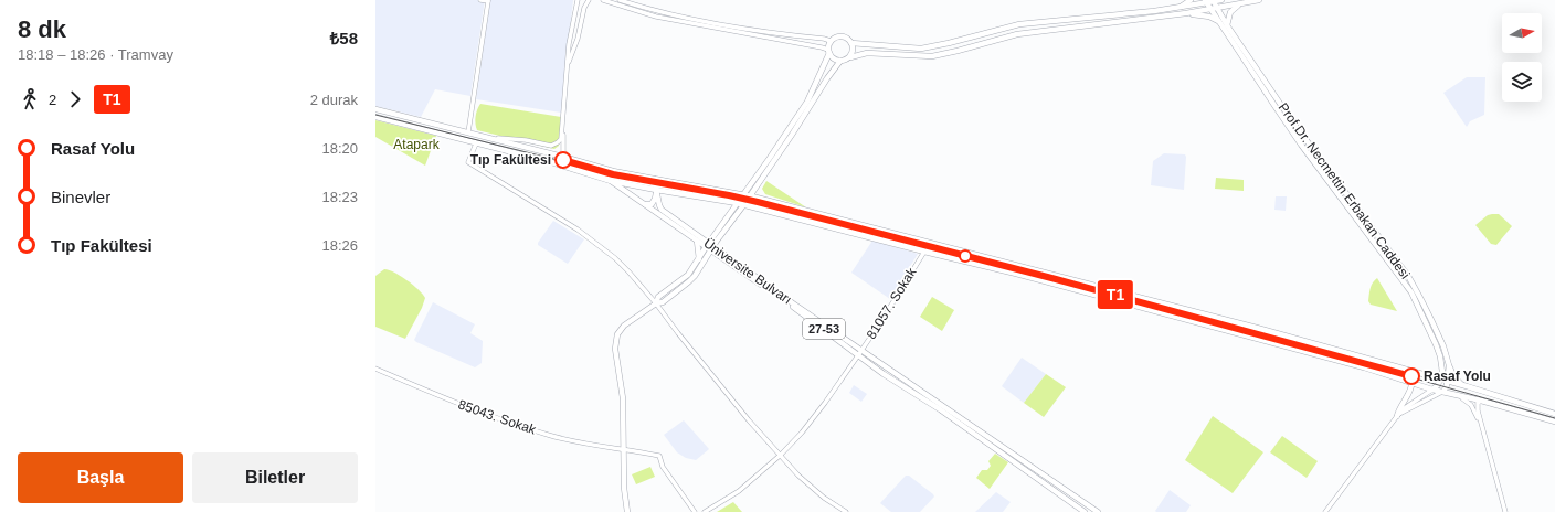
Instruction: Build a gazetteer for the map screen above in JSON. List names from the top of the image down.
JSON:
{
  "streets": {
    "main road": ["Prof.Dr. Necmettin Erbakan Caddesi", "Üniversite Bulvarı"],
    "street": ["81057. Sokak", "85043. Sokak"]
  },
  "crossings": [
    ["Üniversite Bulvarı", "81057. Sokak"]
  ],
  "parks": ["Atapark"],
  "places": ["Tıp Fakültesi", "Rasaf Yolu"],
  "lines": ["tram line T1"],
  "north": "right",
  "page": {
    "heading": ["8 dk", "18:18 – 18:26 · Tramvay", "₺58"],
    "on_map": "T1",
    "legs": ["2", "T1", "2 durak"],
    "list": [
      {
        "name": "Rasaf Yolu",
        "value": "18:20"
      },
      {
        "name": "Binevler",
        "value": "18:23"
      },
      {
        "name": "Tıp Fakültesi",
        "value": "18:26"
      }
    ],
    "buttons": ["Başla", "Biletler"]
  }
}
